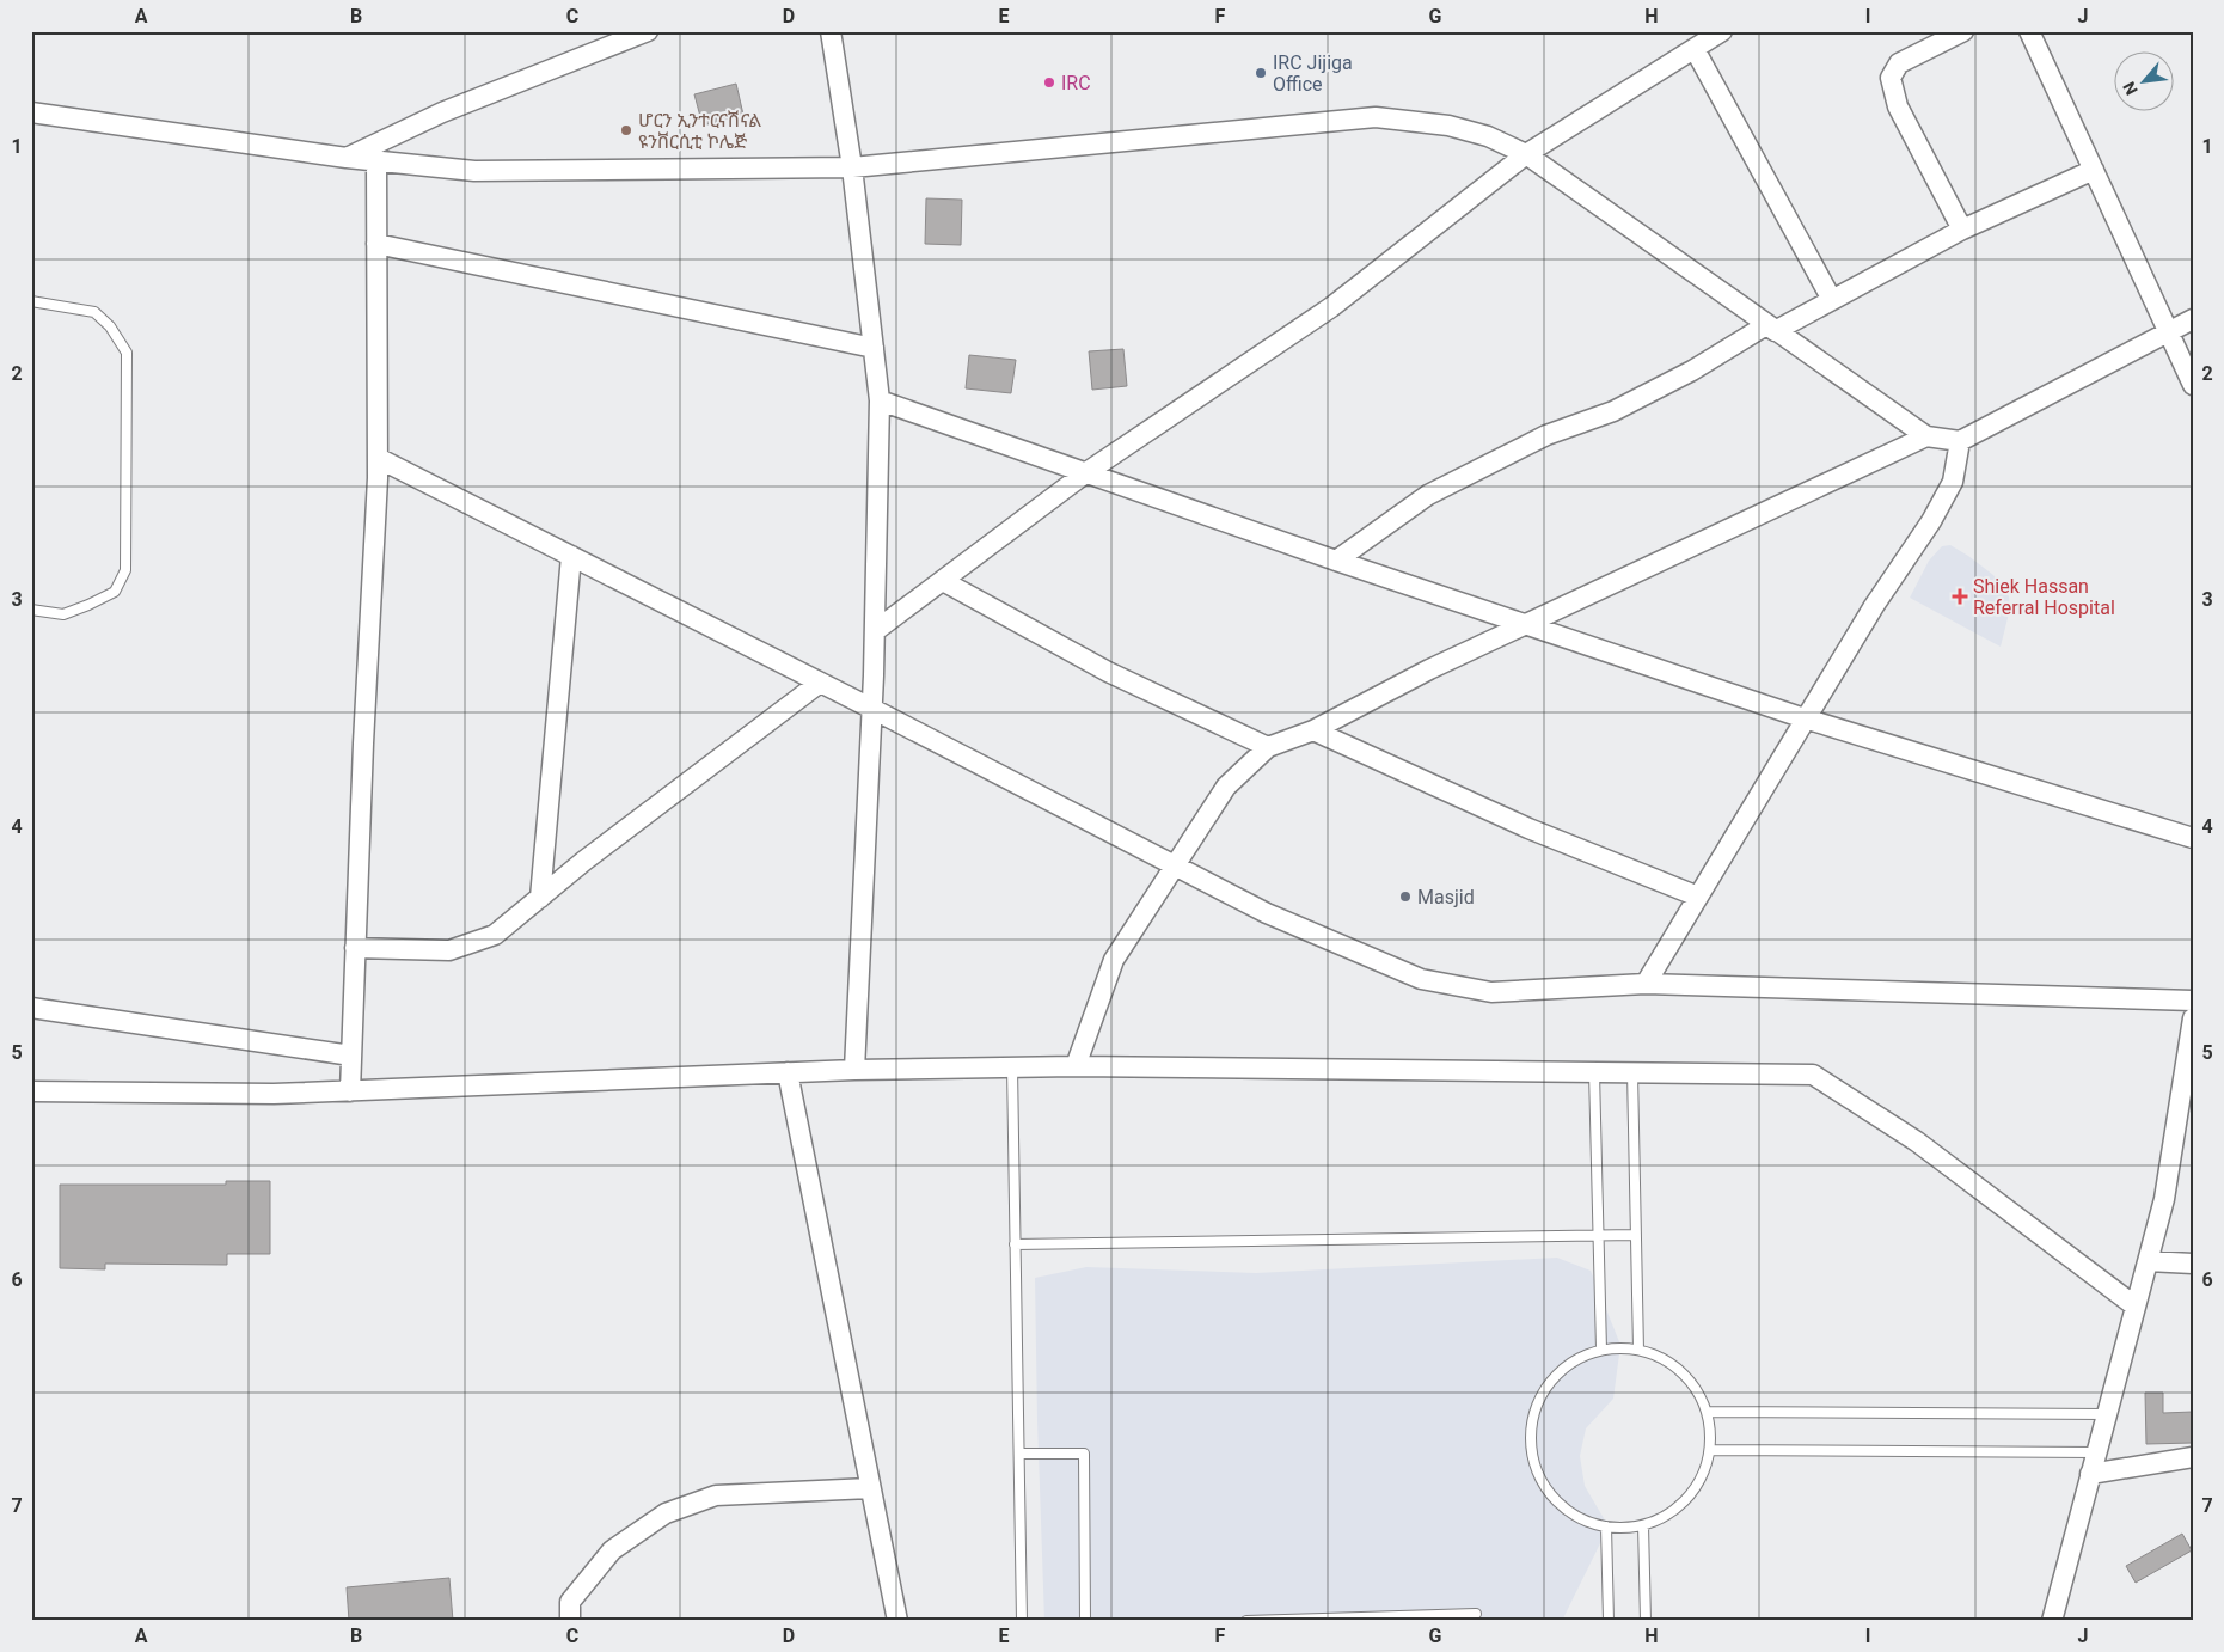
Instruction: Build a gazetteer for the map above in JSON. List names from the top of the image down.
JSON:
{
  "places": {
    "other": [
      "IRC Jijiga Office",
      "IRC",
      "ሆርን ኢንተርናሽናል ዩንቨርሲቲ ኮሌጅ",
      "Masjid"
    ],
    "health": ["Shiek Hassan Referral Hospital"]
  },
  "north": "bottom left",
  "grid": {
    "columns": [
      "A",
      "B",
      "C",
      "D",
      "E",
      "F",
      "G",
      "H",
      "I",
      "J"
    ],
    "rows": [
      "1",
      "2",
      "3",
      "4",
      "5",
      "6",
      "7"
    ]
  }
}
